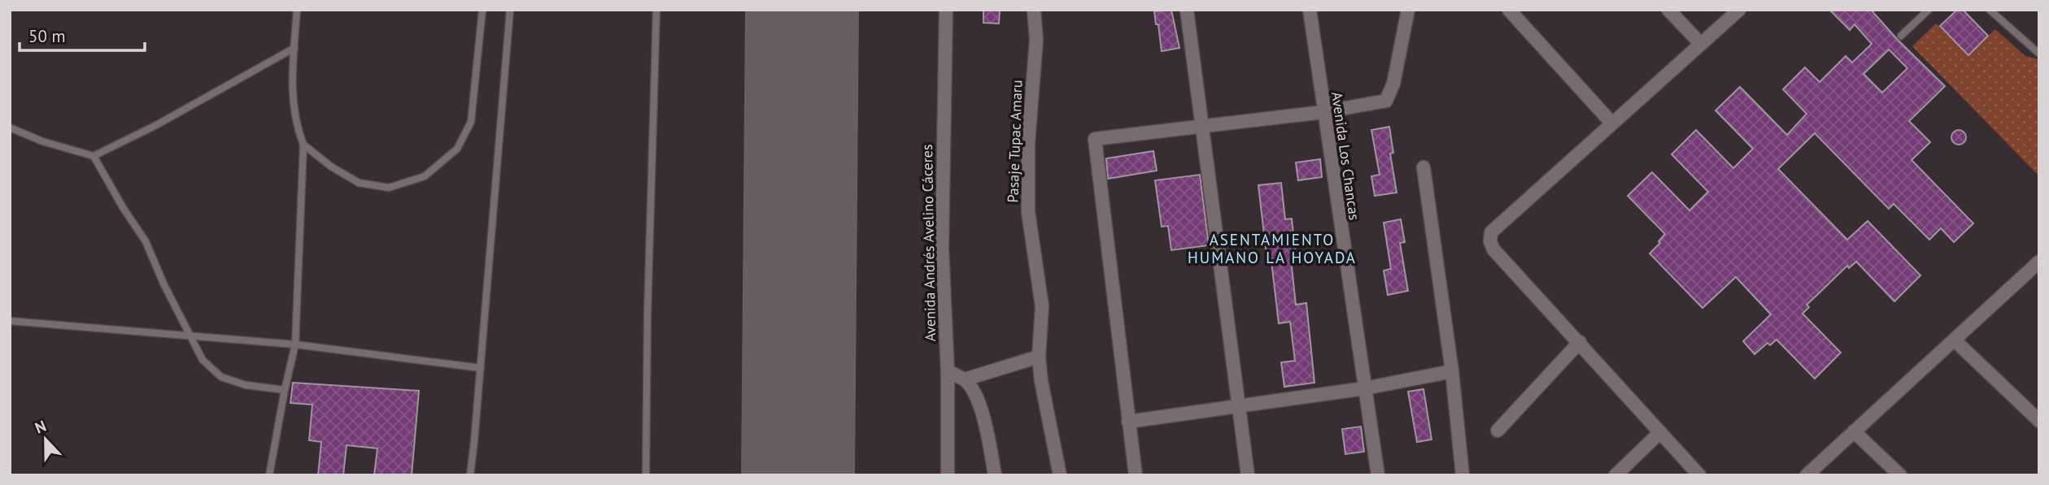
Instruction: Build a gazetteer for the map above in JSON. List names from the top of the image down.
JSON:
{
  "streets": {
    "street": ["Pasaje Tupac Amaru", "Avenida Los Chancas", "Avenida Andrés Avelino Cáceres"]
  },
  "districts": ["ASENTAMIENTO HUMANO LA HOYADA"],
  "scale_bar": "50 m",
  "north": "top"
}
